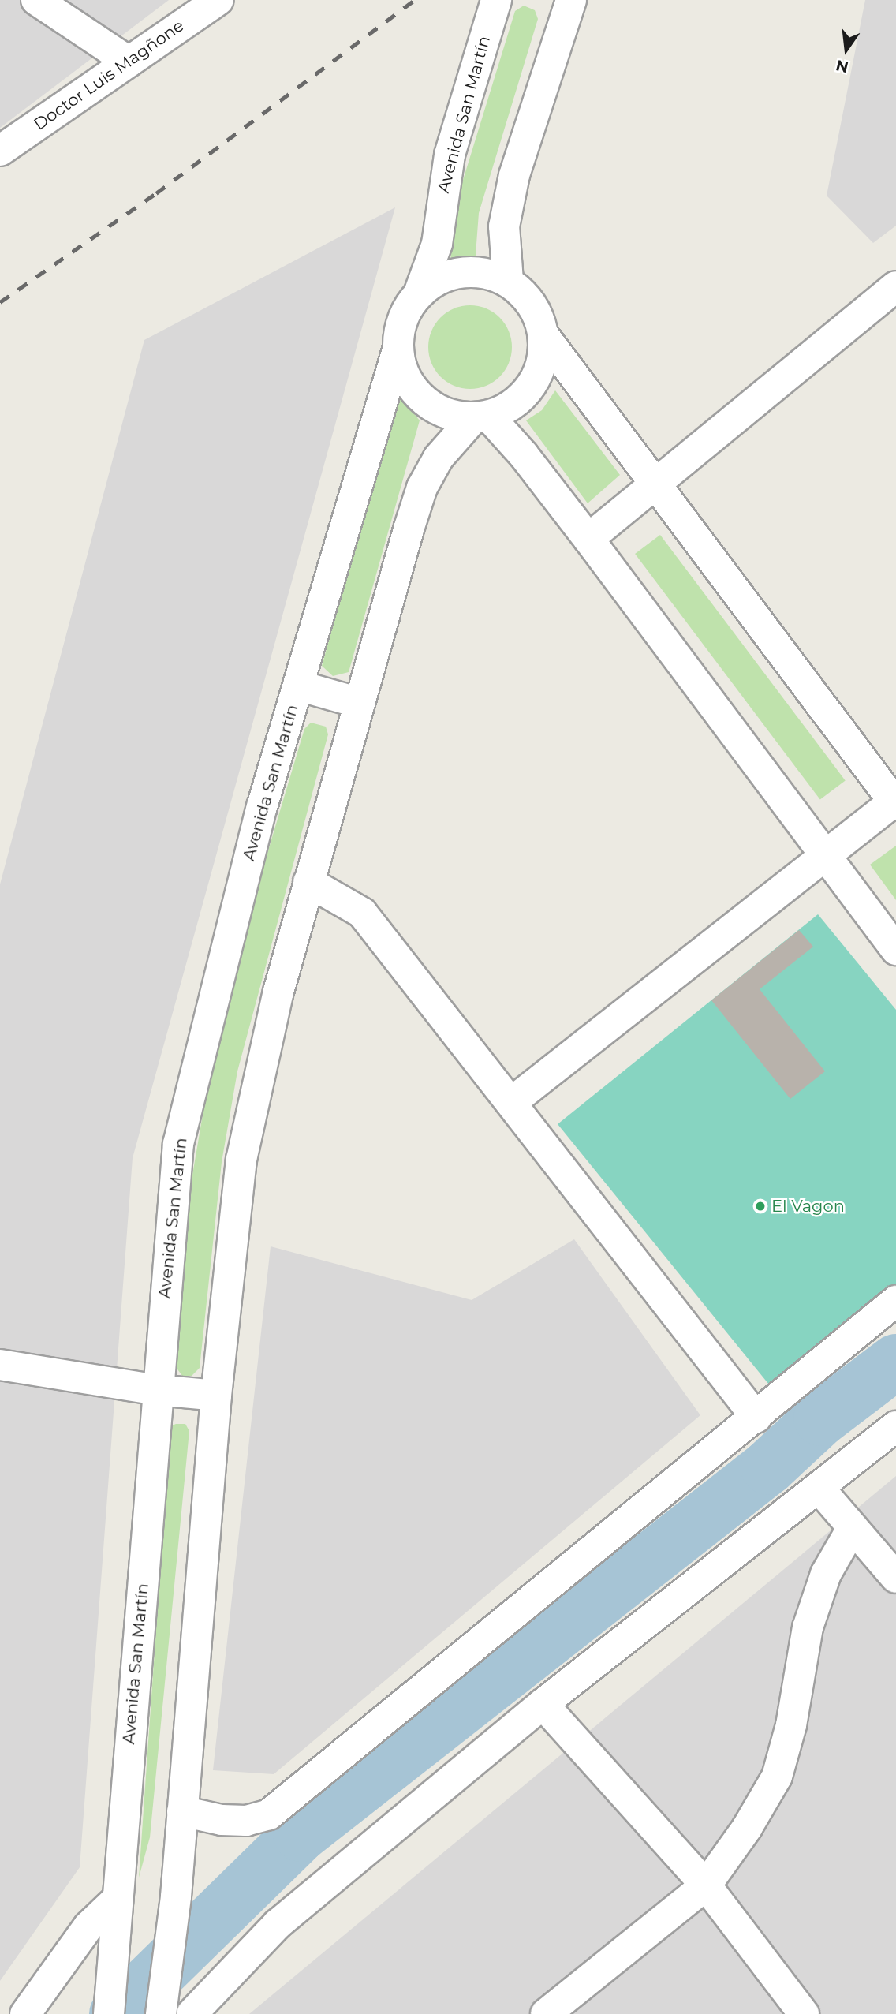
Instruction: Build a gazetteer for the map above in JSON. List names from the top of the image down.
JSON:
{
  "streets": {
    "street": ["Doctor Luis Magñone", "Avenida San Martín"]
  },
  "places": ["El Vagon"],
  "north": "bottom"
}
